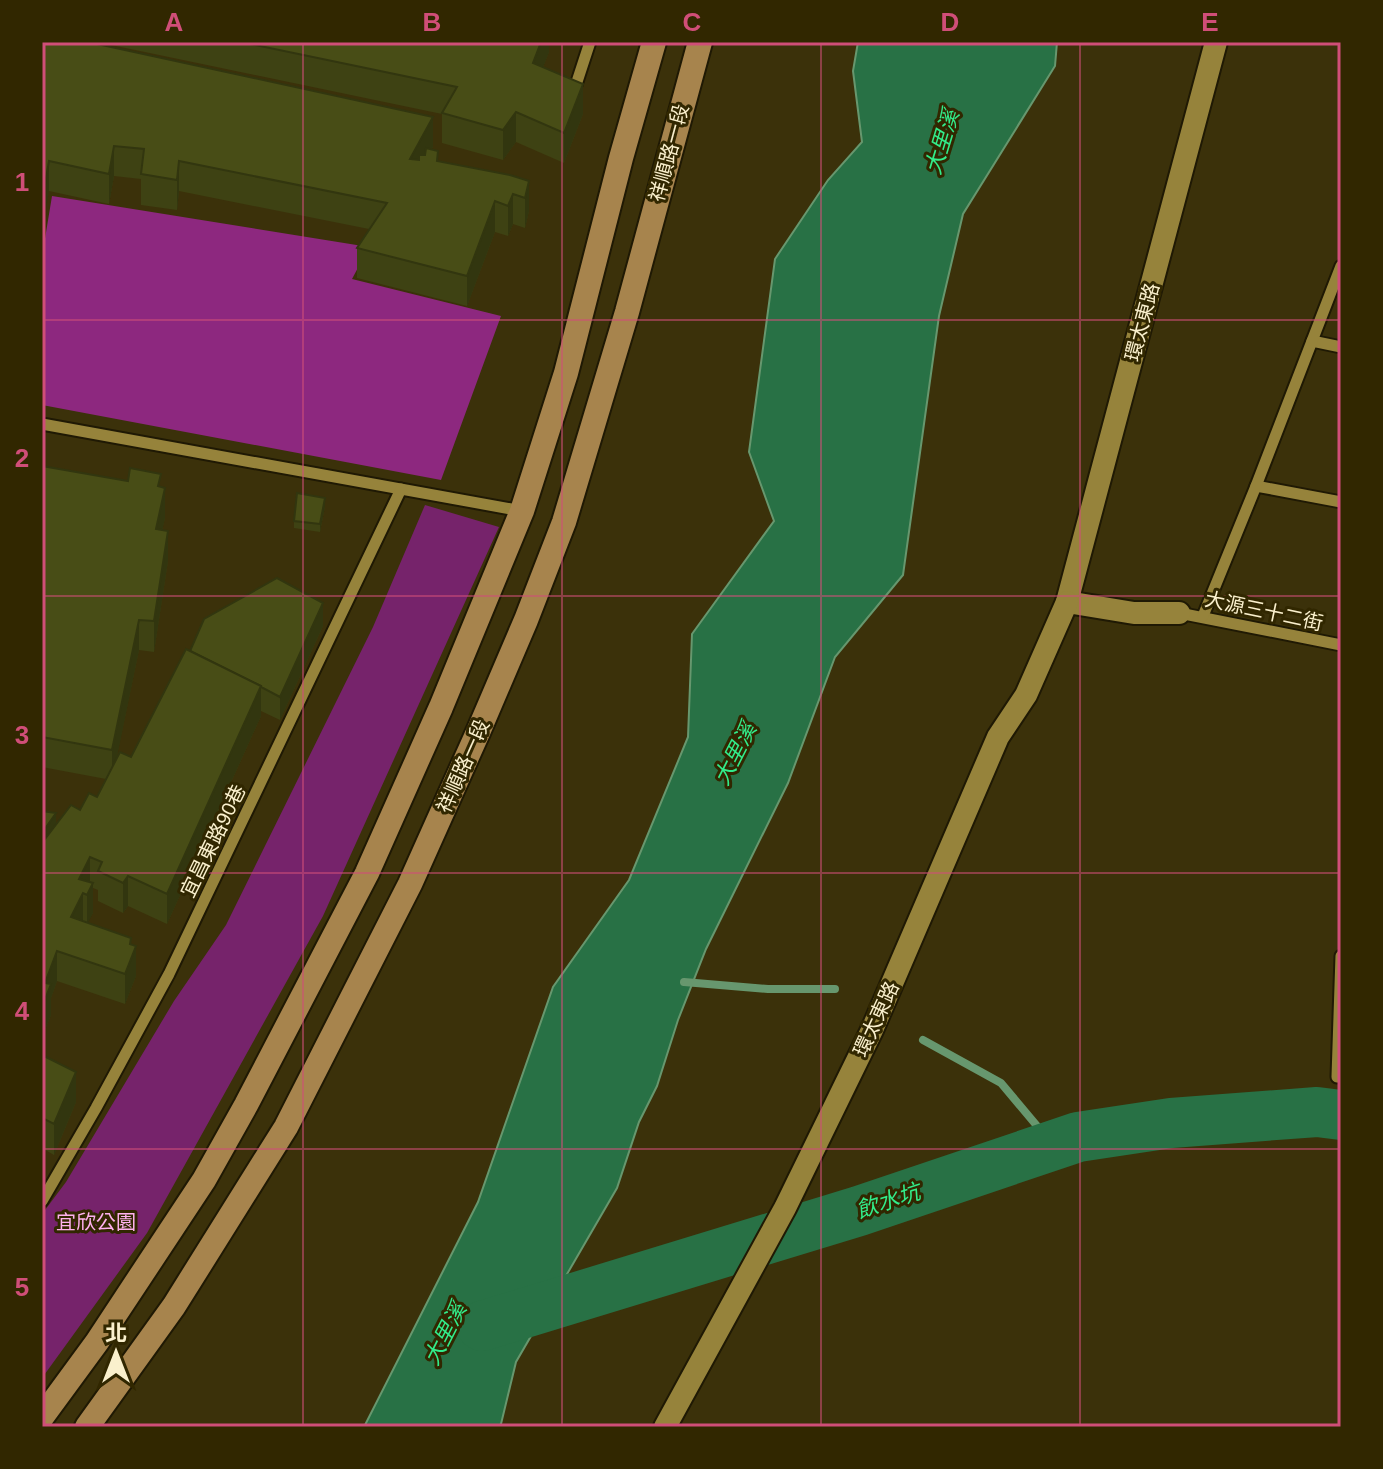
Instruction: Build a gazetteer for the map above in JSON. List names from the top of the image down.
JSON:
{
  "streets": {
    "street": ["祥順路一段", "環太東路"],
    "lane": ["大源三十二街", "宜昌東路90巷"]
  },
  "water": ["大里溪", "飲水坑"],
  "parks": ["宜欣公園"],
  "north": "top",
  "grid": {
    "columns": [
      "A",
      "B",
      "C",
      "D",
      "E"
    ],
    "rows": [
      "1",
      "2",
      "3",
      "4",
      "5"
    ]
  }
}
